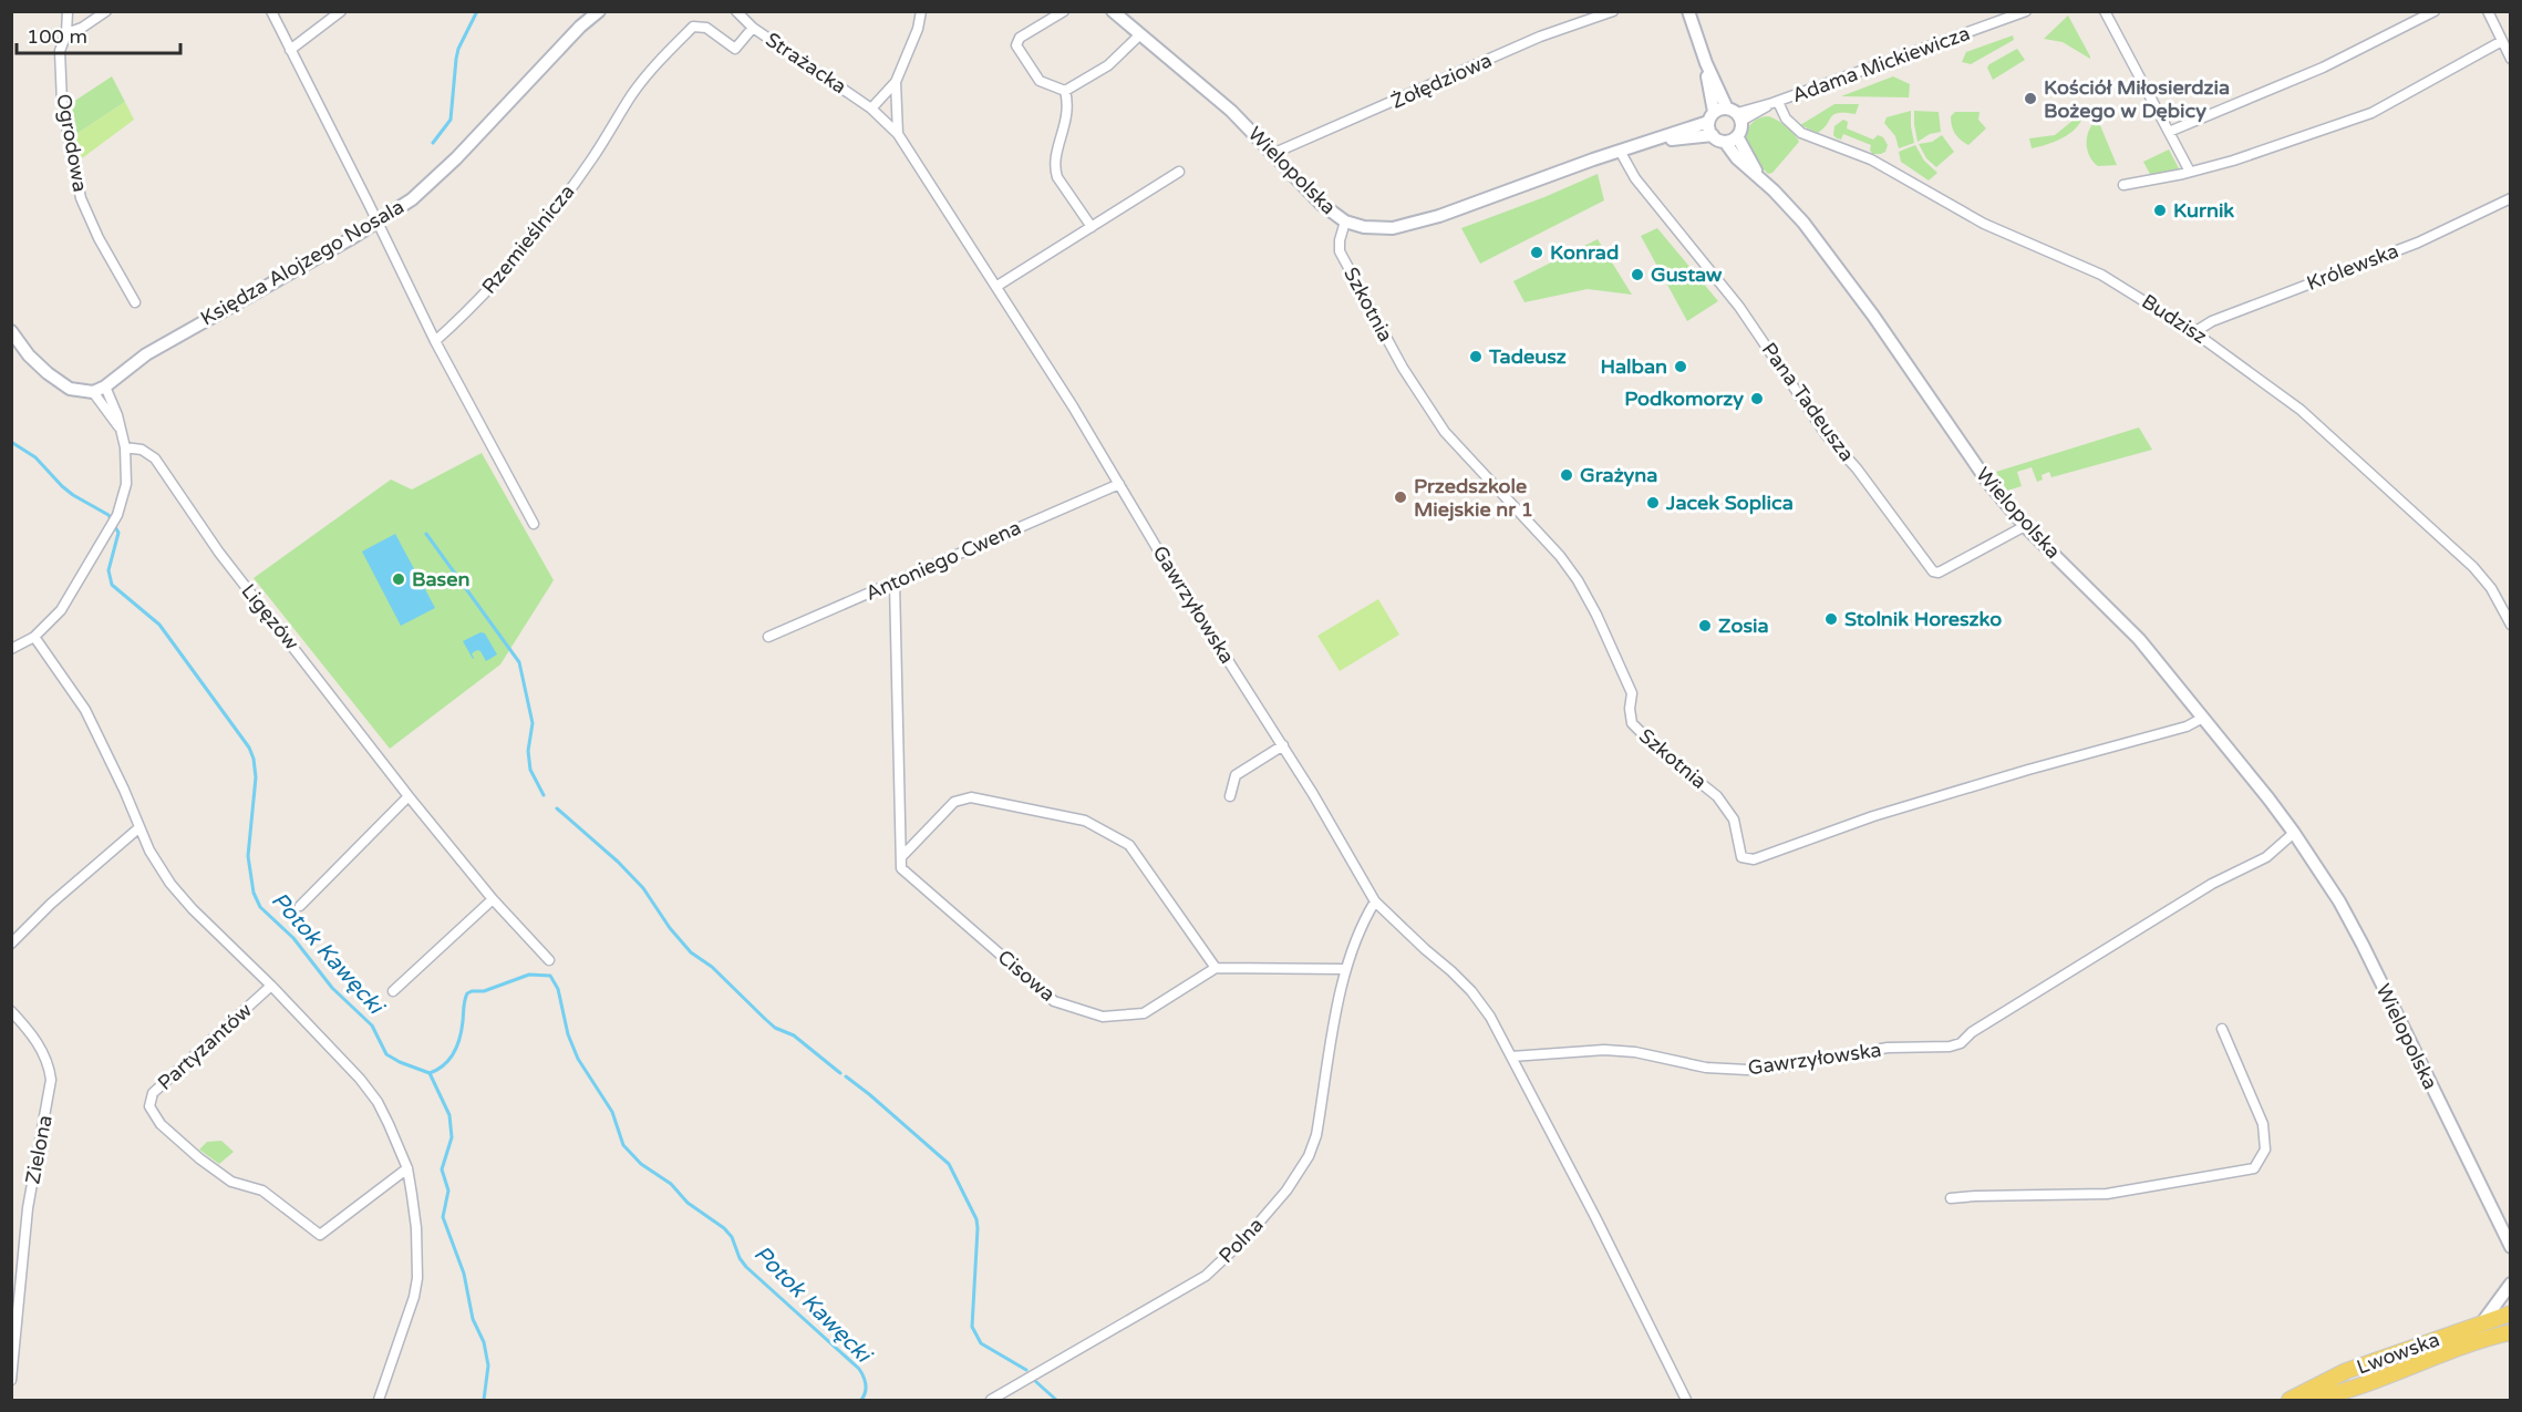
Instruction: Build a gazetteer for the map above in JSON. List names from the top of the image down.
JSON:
{
  "streets": {
    "main road": ["Lwowska"],
    "street": [
      "Strażacka",
      "Adama Mickiewicza",
      "Żołędziowa",
      "Ogrodowa",
      "Wielopolska",
      "Rzemieślnicza",
      "Księdza Alojzego Nosala",
      "Królewska",
      "Szkotnia",
      "Budzisz",
      "Pana Tadeusza",
      "Antoniego Cwena",
      "Gawrzyłowska",
      "Ligęzów",
      "Cisowa",
      "Partyzantów",
      "Zielona",
      "Polna"
    ]
  },
  "crossings": [
    ["Strażacka", "Rzemieślnicza"],
    ["Strażacka", "Gawrzyłowska"],
    ["Adama Mickiewicza", "Wielopolska"],
    ["Adama Mickiewicza", "Budzisz"],
    ["Żołędziowa", "Wielopolska"],
    ["Wielopolska", "Szkotnia"],
    ["Wielopolska", "Pana Tadeusza"],
    ["Wielopolska", "Gawrzyłowska"],
    ["Królewska", "Budzisz"],
    ["Antoniego Cwena", "Gawrzyłowska"],
    ["Gawrzyłowska", "Polna"]
  ],
  "water": ["Potok Kawęcki"],
  "places": [
    "Kościół Miłosierdzia Bożego w Dębicy",
    "Kurnik",
    "Konrad",
    "Gustaw",
    "Tadeusz",
    "Halban",
    "Podkomorzy",
    "Grażyna",
    "Przedszkole Miejskie nr 1",
    "Jacek Soplica",
    "Basen",
    "Stolnik Horeszko",
    "Zosia"
  ],
  "scale_bar": "100 m"
}
